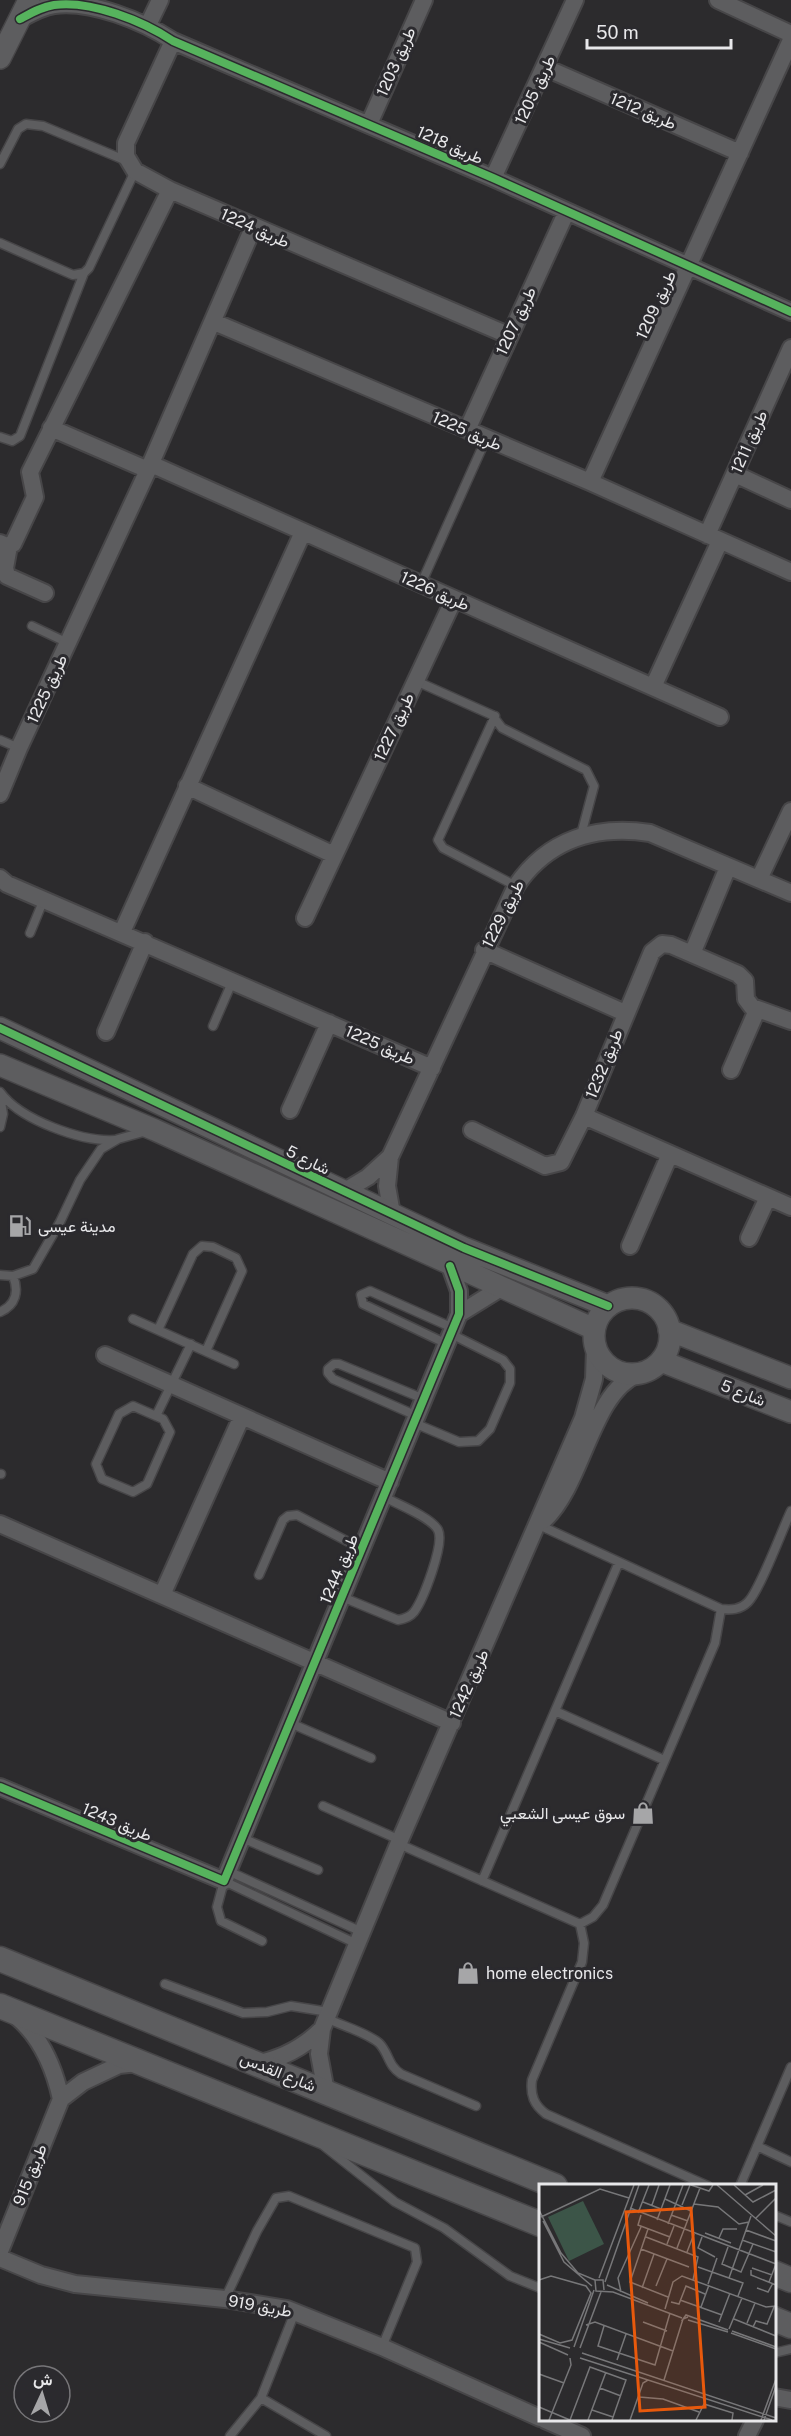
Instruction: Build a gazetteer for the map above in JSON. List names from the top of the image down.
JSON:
{
  "streets": {
    "main road": ["شارع القدس"],
    "street": [
      "طريق 1203",
      "طريق 1205",
      "طريق 1212",
      "طريق 1218",
      "طريق 1224",
      "طريق 1209",
      "طريق 1207",
      "طريق 1225",
      "طريق 1211",
      "طريق 1226",
      "طريق 1227",
      "طريق 1229",
      "طريق 1232",
      "شارع 5",
      "طريق 1244",
      "طريق 1242",
      "طريق 1243",
      "طريق 915",
      "طريق 919"
    ]
  },
  "crossings": [
    ["طريق 1203", "طريق 1218"],
    ["طريق 1205", "طريق 1212"],
    ["طريق 1205", "طريق 1218"],
    ["طريق 1212", "طريق 1209"],
    ["طريق 1218", "طريق 1209"],
    ["طريق 1218", "طريق 1207"],
    ["طريق 1224", "طريق 1207"],
    ["طريق 1224", "طريق 1225"],
    ["طريق 1209", "طريق 1225"],
    ["طريق 1207", "طريق 1225"],
    ["طريق 1225", "طريق 1211"],
    ["طريق 1225", "طريق 1226"],
    ["طريق 1225", "طريق 1229"],
    ["طريق 1226", "طريق 1227"],
    ["طريق 1229", "شارع 5"],
    ["شارع 5", "طريق 1242"],
    ["طريق 1244", "طريق 1243"],
    ["طريق 1242", "شارع القدس"]
  ],
  "places": {
    "fuel station": ["مدينة عيسى"],
    "shop": ["سوق عيسى الشعبي", "home electronics"]
  },
  "scale_bar": "50 m",
  "north": "top"
}
